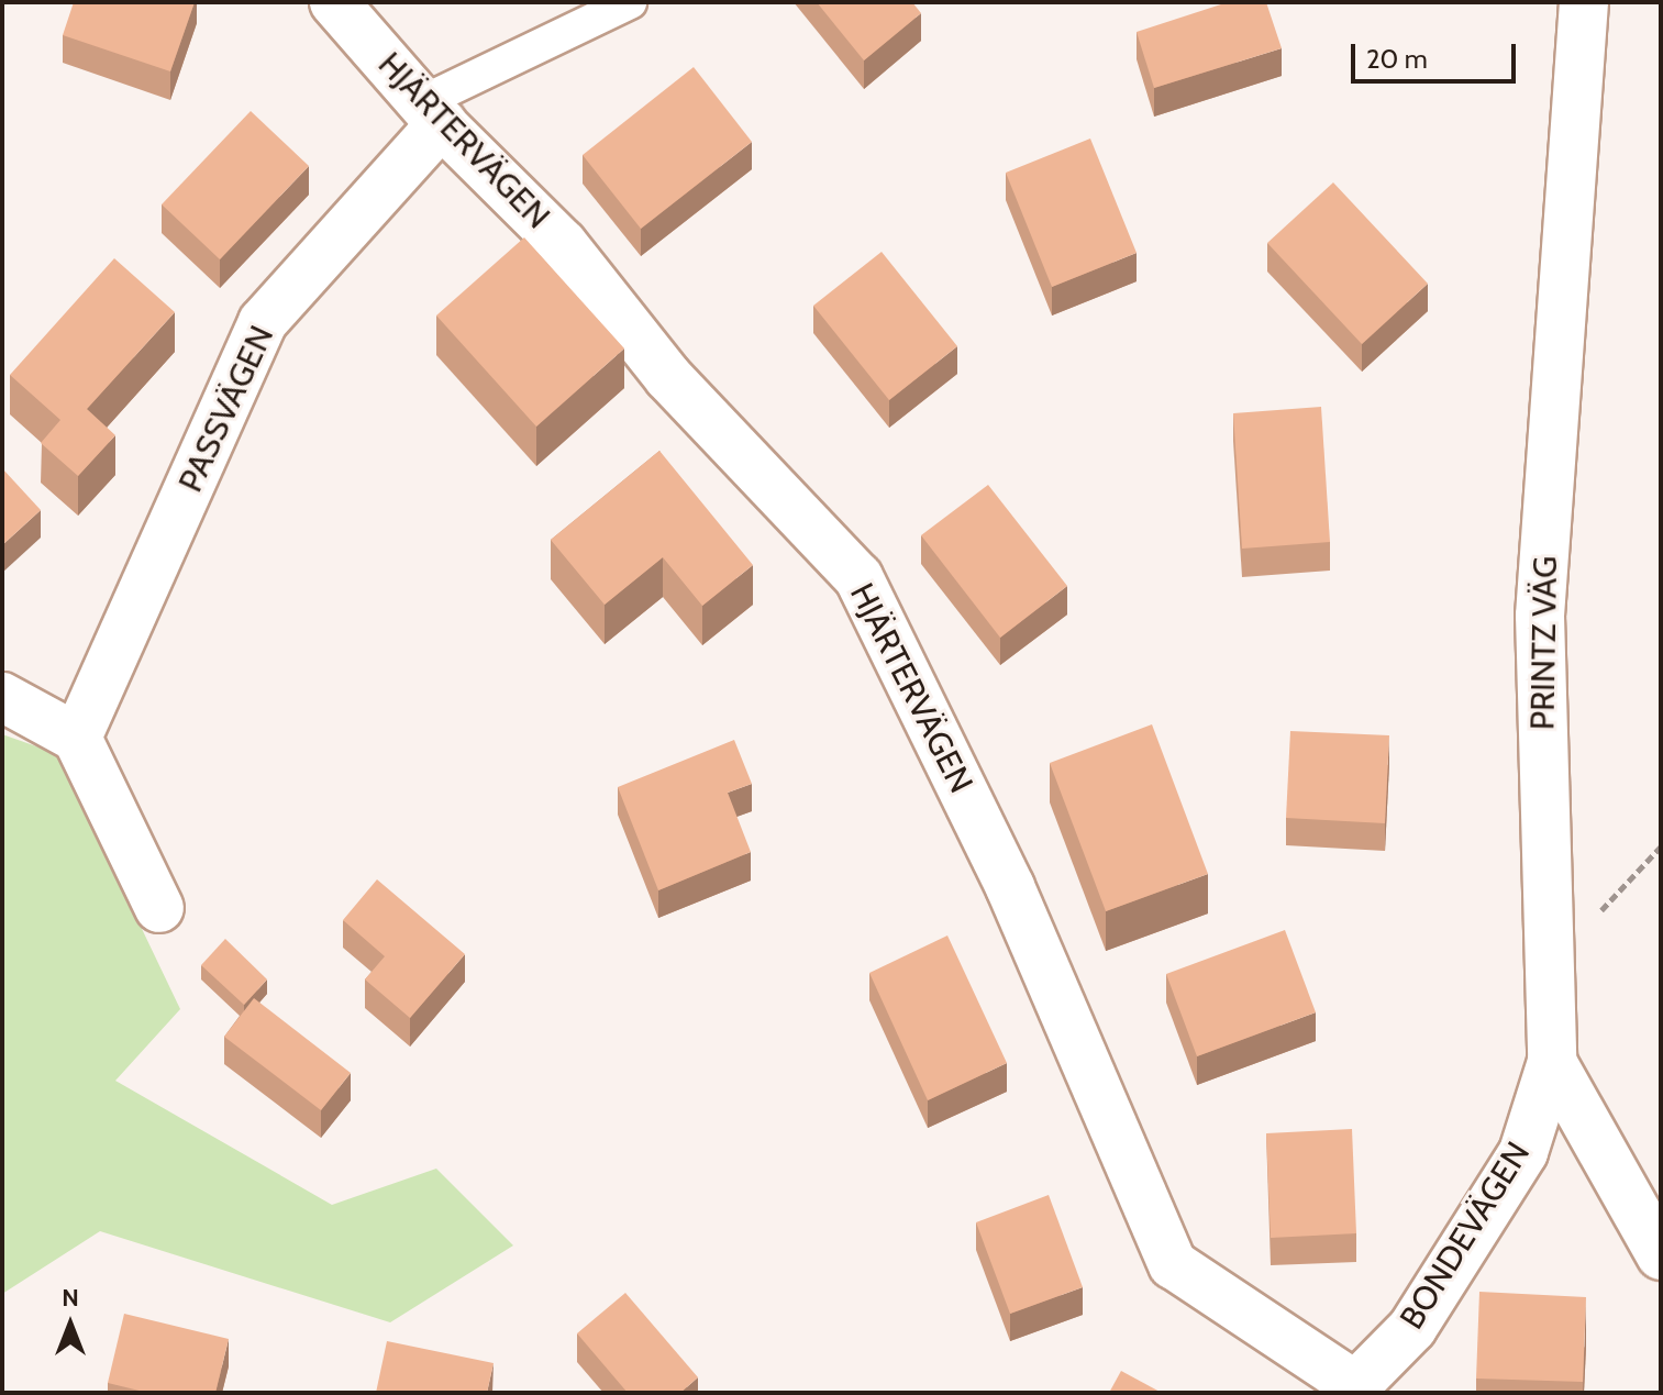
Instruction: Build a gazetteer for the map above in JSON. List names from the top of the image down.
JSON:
{
  "streets": {
    "street": [
      "HJÄRTERVÄGEN",
      "PASSVÄGEN",
      "PRINTZ VÄG",
      "BONDEVÄGEN"
    ]
  },
  "crossings": [
    ["HJÄRTERVÄGEN", "PASSVÄGEN"],
    ["HJÄRTERVÄGEN", "BONDEVÄGEN"],
    ["PRINTZ VÄG", "BONDEVÄGEN"]
  ],
  "scale_bar": "20 m",
  "north": "top"
}
